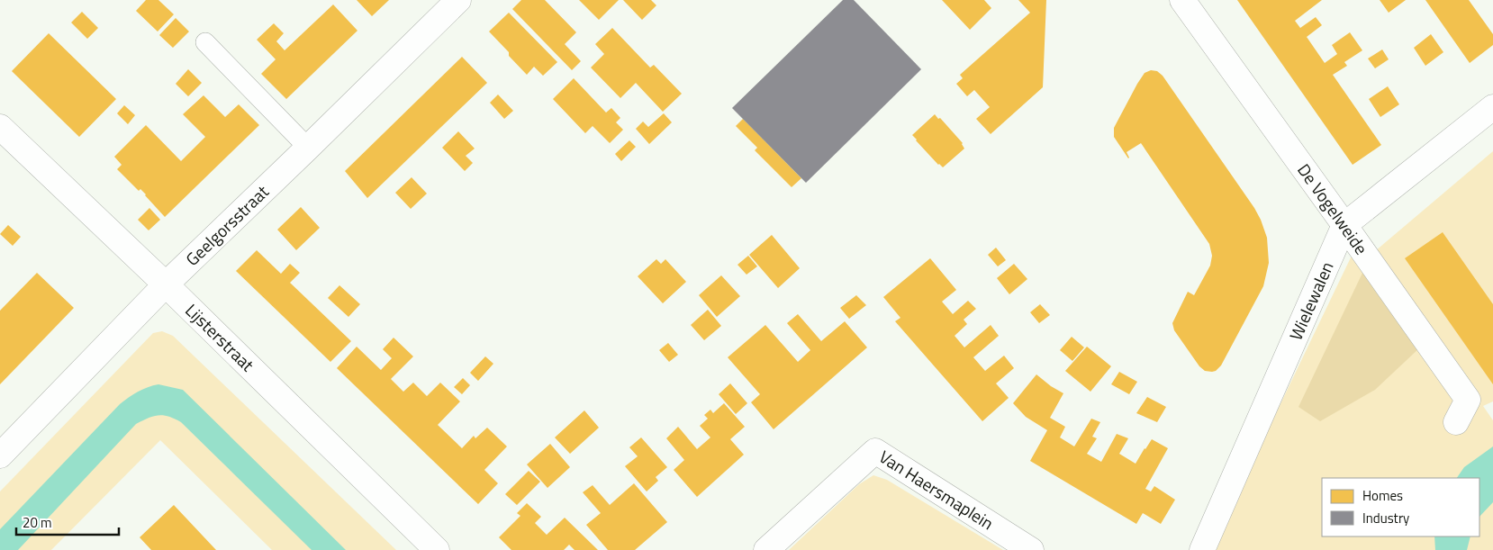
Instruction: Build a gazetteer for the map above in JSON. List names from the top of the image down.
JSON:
{
  "streets": {
    "street": [
      "De Vogelweide",
      "Geelgorsstraat",
      "Wielewalen",
      "Lijsterstraat",
      "Van Haersmaplein"
    ]
  },
  "crossings": [
    ["De Vogelweide", "Wielewalen"],
    ["Geelgorsstraat", "Lijsterstraat"]
  ],
  "legend": ["Homes", "Industry"],
  "scale_bar": "20 m"
}
